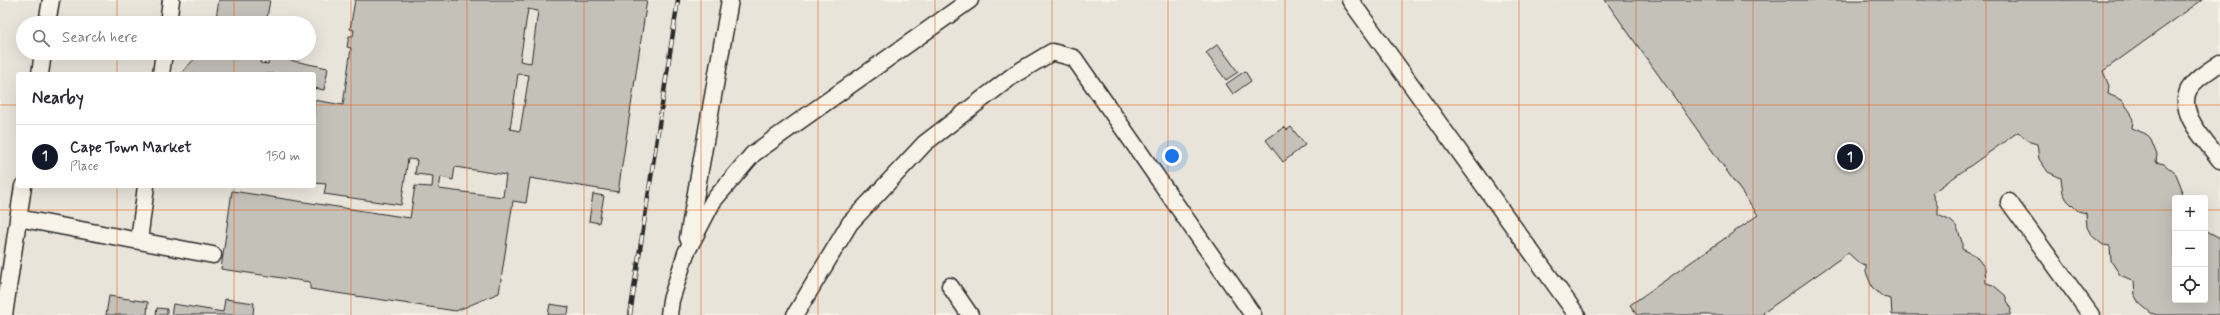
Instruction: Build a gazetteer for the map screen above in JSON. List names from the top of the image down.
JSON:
{
  "page": {
    "search": "Search here",
    "heading": "Nearby",
    "list": [
      {
        "mark": "1",
        "name": "Cape Town Market",
        "note": "Place",
        "value": "150 m"
      }
    ],
    "pins": "1",
    "map_buttons": ["+", "−"]
  }
}
